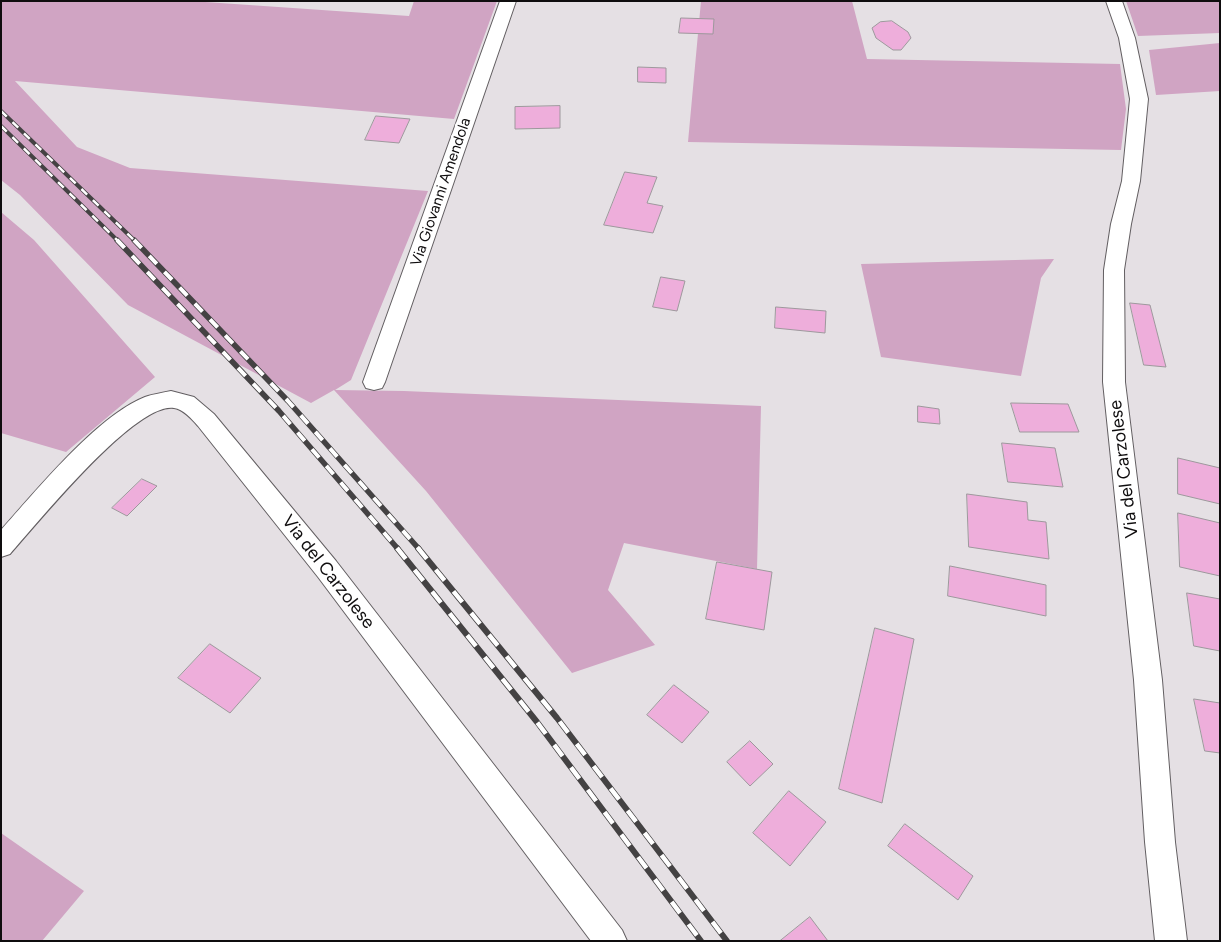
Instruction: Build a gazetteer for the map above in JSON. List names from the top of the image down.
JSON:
{
  "streets": {
    "street": ["Via Giovanni Amendola", "Via del Carzolese"]
  }
}
